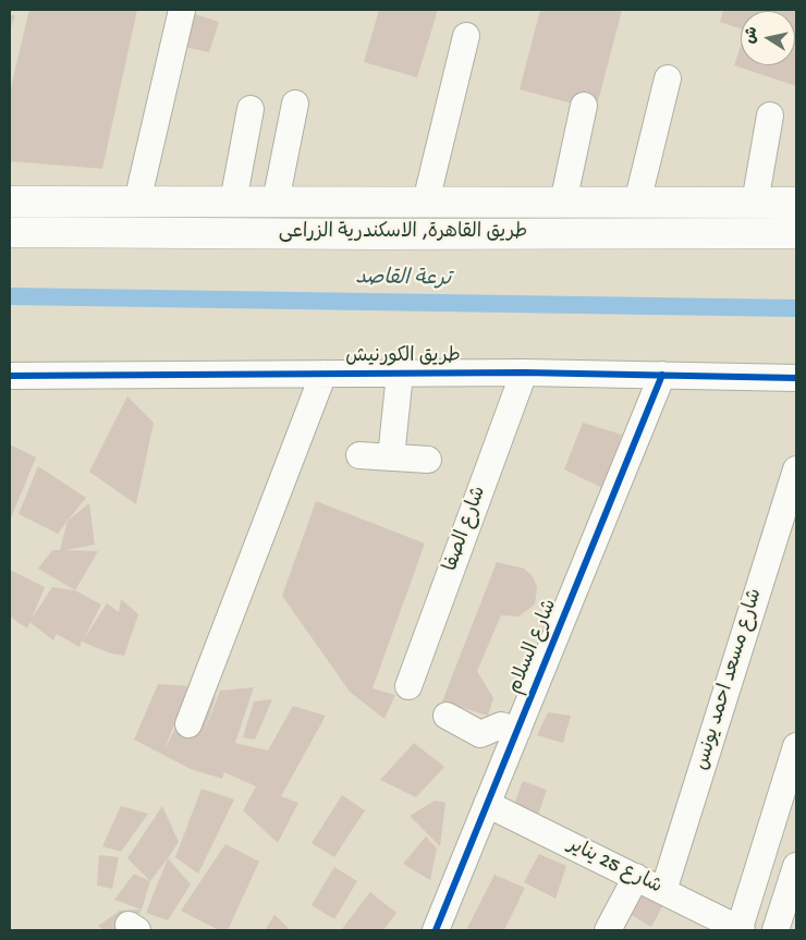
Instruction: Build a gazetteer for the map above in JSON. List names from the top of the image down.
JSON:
{
  "streets": {
    "highway": ["طريق القاهرة, الاسكندرية الزراعى"],
    "street": [
      "طريق الكورنيش",
      "شارع الصفا",
      "شارع السلام",
      "شارع مسعد احمد يونس",
      "شارع 25 يناير"
    ]
  },
  "crossings": [
    ["طريق الكورنيش", "شارع الصفا"],
    ["طريق الكورنيش", "شارع السلام"],
    ["شارع السلام", "شارع 25 يناير"],
    ["شارع مسعد احمد يونس", "شارع 25 يناير"]
  ],
  "water": ["ترعة القاصد"],
  "north": "left"
}
